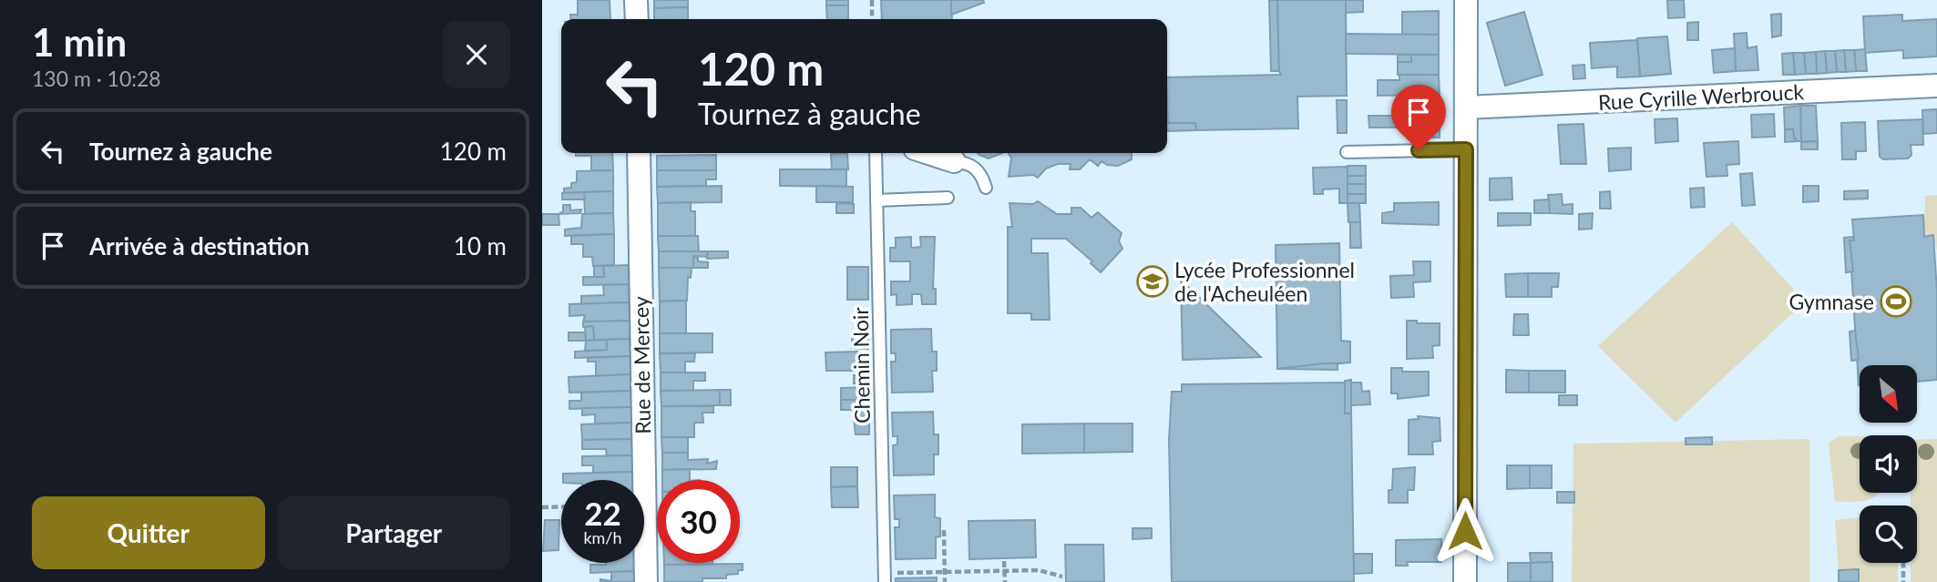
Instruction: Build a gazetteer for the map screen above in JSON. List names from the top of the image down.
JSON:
{
  "streets": {
    "street": ["Rue Cyrille Werbrouck", "Rue de Mercey"],
    "lane": ["Chemin Noir"]
  },
  "places": {
    "school or university": ["Lycée Professionnel de l'Acheuléen"],
    "sports": ["Gymnase"]
  },
  "north": "bottom right",
  "page": {
    "heading": ["1 min", "130 m · 10:28"],
    "turn": ["120 m", "Tournez à gauche"],
    "list": [
      {
        "name": "Tournez à gauche",
        "value": "120 m"
      },
      {
        "name": "Arrivée à destination",
        "value": "10 m"
      }
    ],
    "speed": "22 km/h",
    "limit": "30",
    "buttons": ["Quitter", "Partager"]
  }
}
